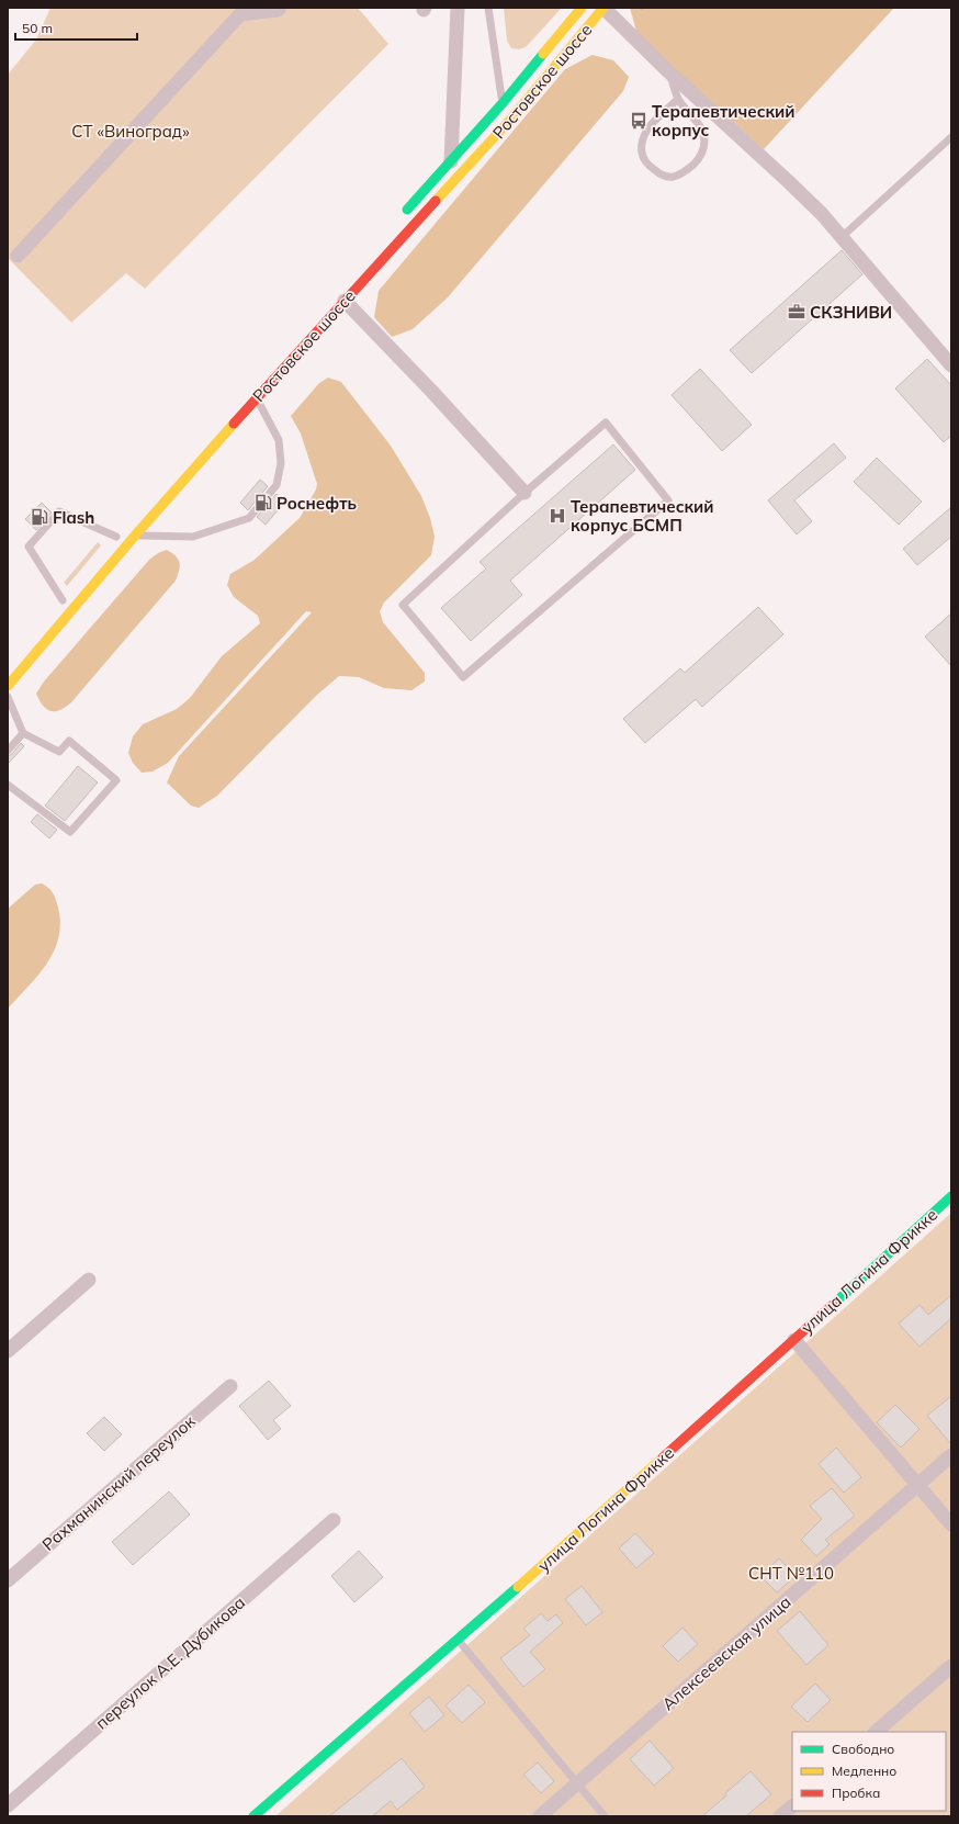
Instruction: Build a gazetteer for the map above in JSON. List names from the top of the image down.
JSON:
{
  "streets": {
    "main road": ["Ростовское шоссе", "улица Логина Фрикке"],
    "street": ["Рахманинский переулок", "Алексеевская улица", "переулок А.Е. Дубикова"]
  },
  "parks": ["СТ «Виноград»", "СНТ №110"],
  "places": {
    "bus stop": ["Терапевтический корпус"],
    "office": ["СКЗНИВИ"],
    "fuel station": ["Роснефть", "Flash"],
    "hospital": ["Терапевтический корпус БСМП"]
  },
  "legend": ["Свободно", "Медленно", "Пробка"],
  "scale_bar": "50 m"
}
